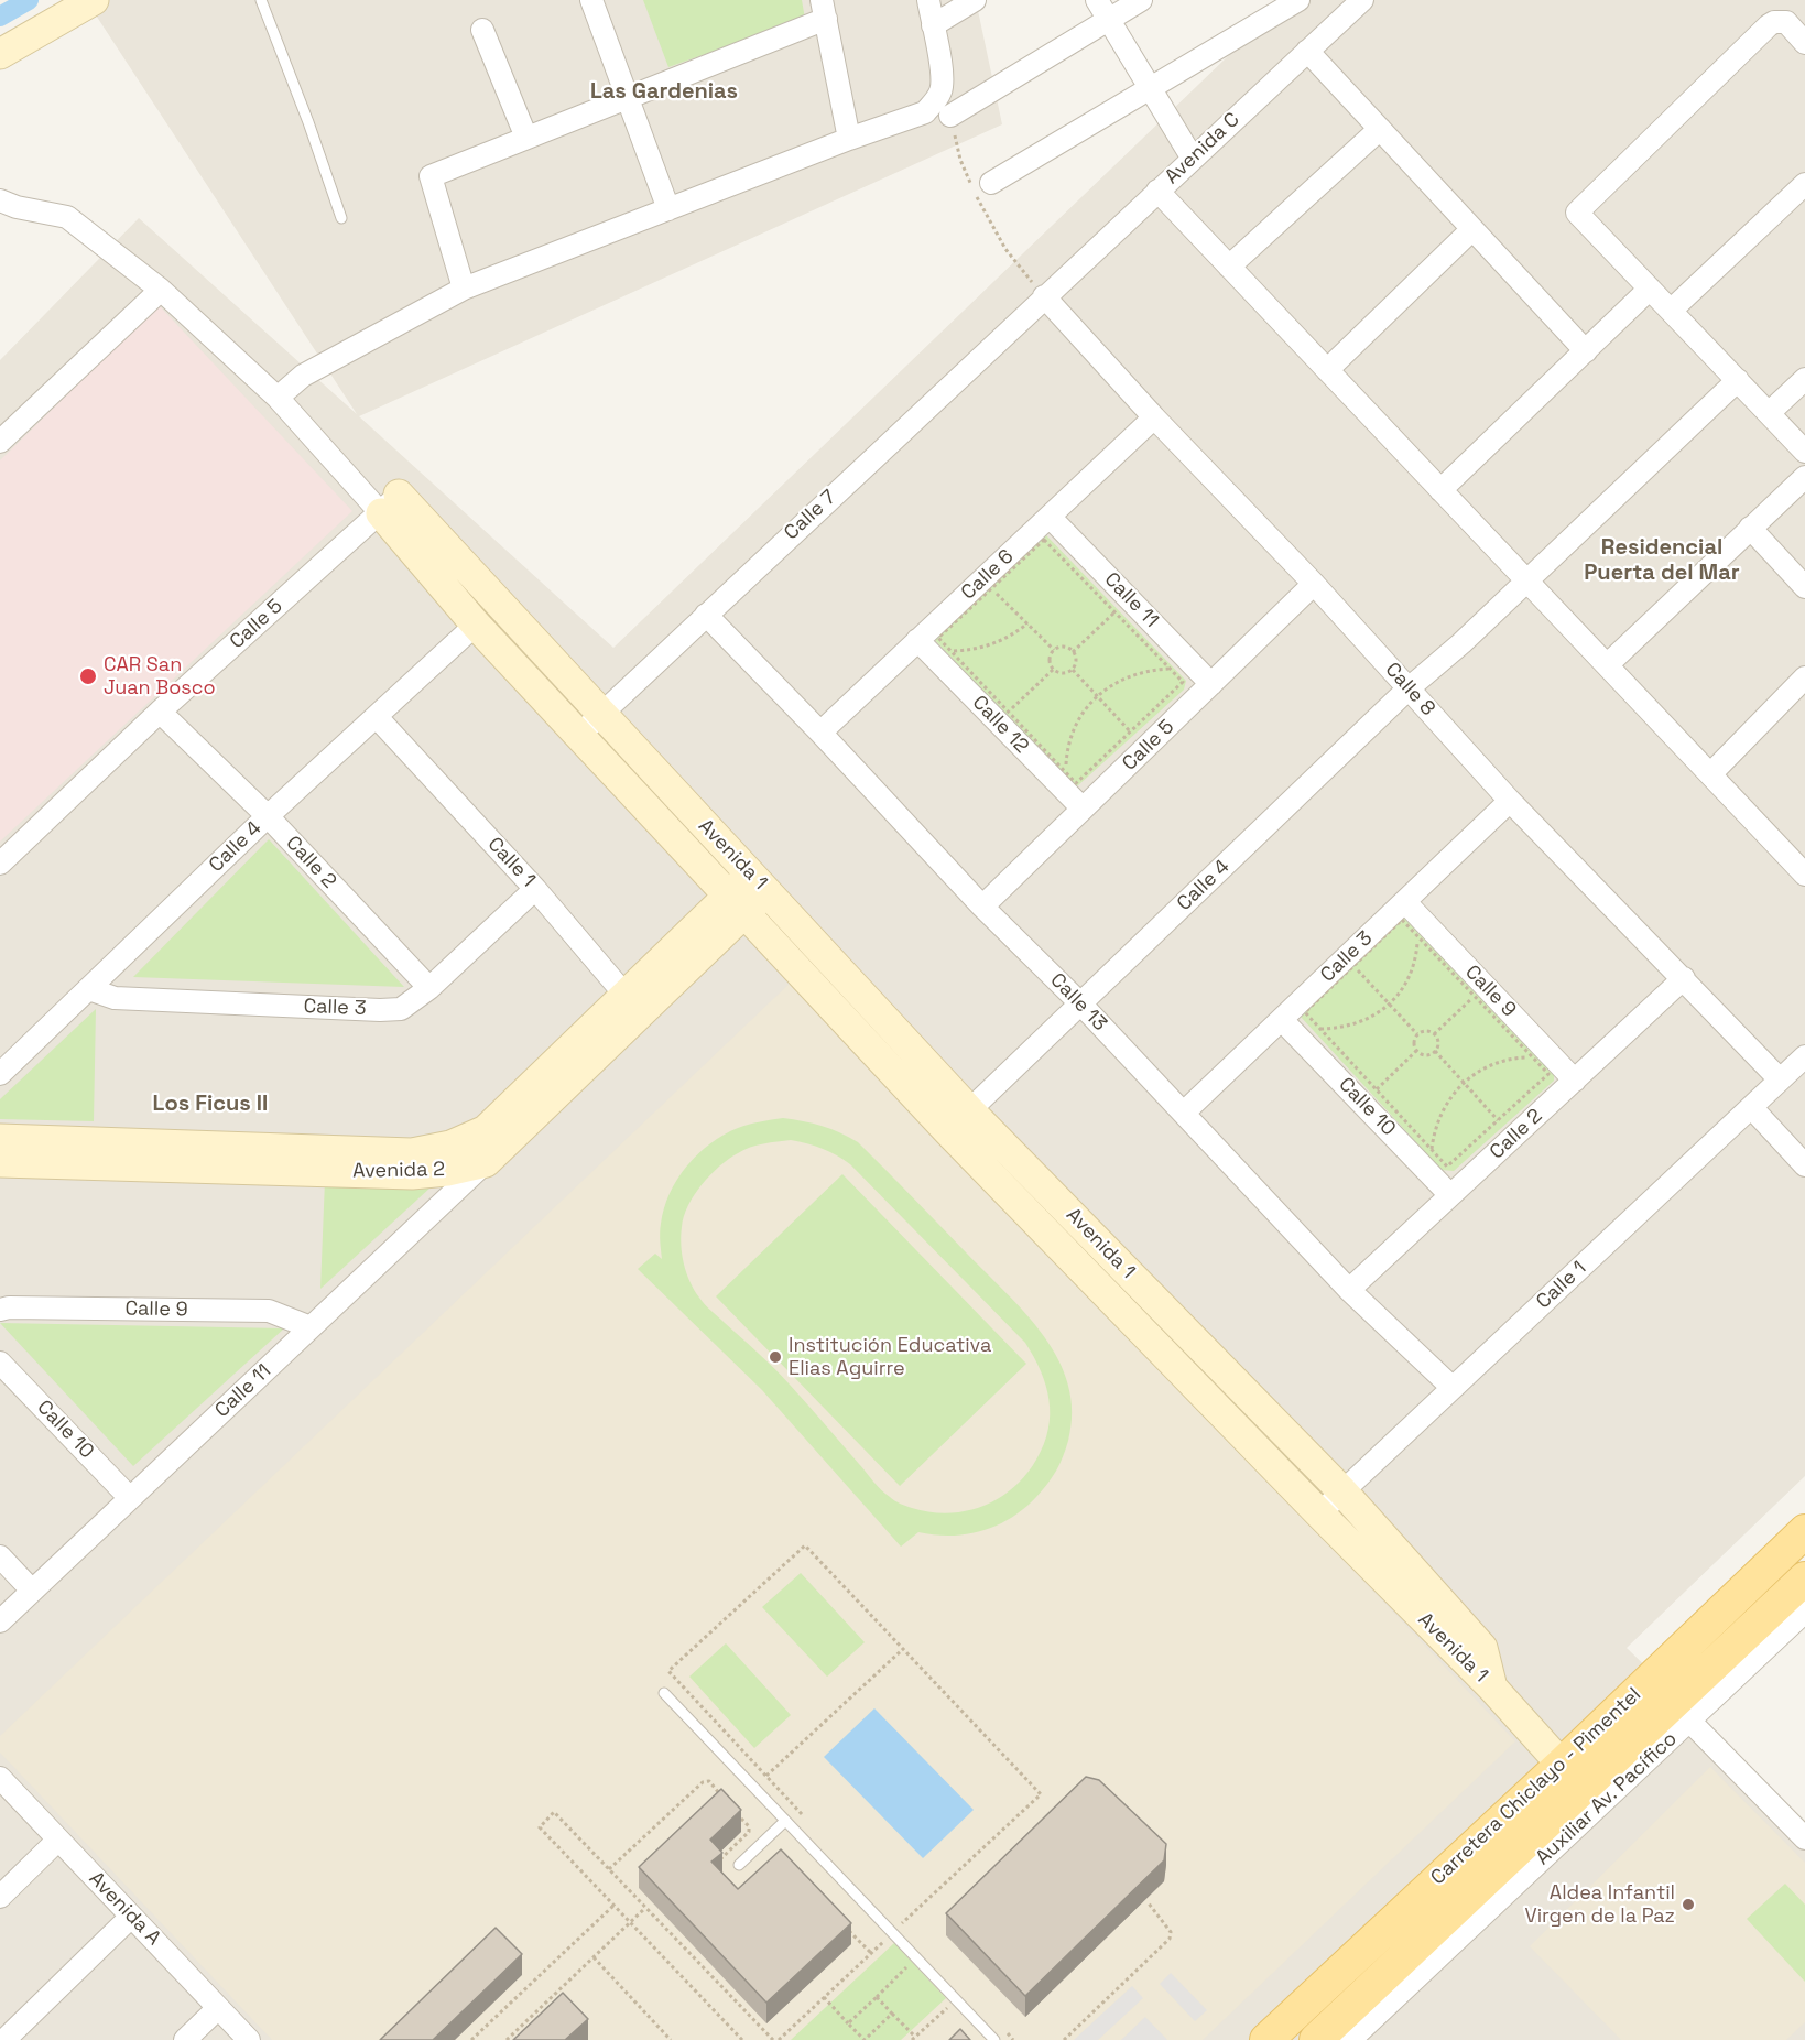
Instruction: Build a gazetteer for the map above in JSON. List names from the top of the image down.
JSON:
{
  "streets": {
    "main road": ["Carretera Chiclayo - Pimentel"],
    "street": [
      "Avenida C",
      "Calle 7",
      "Calle 6",
      "Calle 11",
      "Calle 5",
      "Calle 8",
      "Calle 12",
      "Calle 4",
      "Avenida 1",
      "Calle 2",
      "Calle 1",
      "Calle 3",
      "Calle 9",
      "Calle 13",
      "Calle 10",
      "Avenida 2",
      "Auxiliar Av. Pacífico",
      "Avenida A"
    ]
  },
  "crossings": [
    ["Avenida C", "Calle 7"],
    ["Avenida C", "Calle 8"],
    ["Calle 7", "Calle 8"],
    ["Calle 7", "Avenida 1"],
    ["Calle 7", "Calle 13"],
    ["Calle 6", "Calle 11"],
    ["Calle 6", "Calle 8"],
    ["Calle 6", "Calle 12"],
    ["Calle 6", "Calle 13"],
    ["Calle 11", "Calle 5"],
    ["Calle 11", "Calle 9"],
    ["Calle 11", "Calle 10"],
    ["Calle 11", "Avenida 2"],
    ["Calle 5", "Calle 8"],
    ["Calle 5", "Calle 12"],
    ["Calle 5", "Avenida 1"],
    ["Calle 5", "Calle 2"],
    ["Calle 5", "Calle 13"],
    ["Calle 8", "Calle 4"],
    ["Calle 8", "Calle 2"],
    ["Calle 8", "Calle 1"],
    ["Calle 8", "Calle 3"],
    ["Calle 4", "Avenida 1"],
    ["Calle 4", "Calle 2"],
    ["Calle 4", "Calle 1"],
    ["Calle 4", "Calle 3"],
    ["Calle 4", "Calle 13"],
    ["Avenida 1", "Calle 1"],
    ["Avenida 1", "Avenida 2"],
    ["Calle 2", "Calle 3"],
    ["Calle 2", "Calle 9"],
    ["Calle 2", "Calle 13"],
    ["Calle 2", "Calle 10"],
    ["Calle 1", "Calle 3"],
    ["Calle 1", "Calle 13"],
    ["Calle 1", "Avenida 2"],
    ["Calle 3", "Calle 9"],
    ["Calle 3", "Calle 13"],
    ["Calle 3", "Calle 10"],
    ["Carretera Chiclayo - Pimentel", "Auxiliar Av. Pacífico"]
  ],
  "districts": ["Las Gardenias", "Residencial Puerta del Mar", "Los Ficus II"],
  "places": ["CAR San Juan Bosco", "Institución Educativa Elias Aguirre", "Aldea Infantil Virgen de la Paz"]
}
